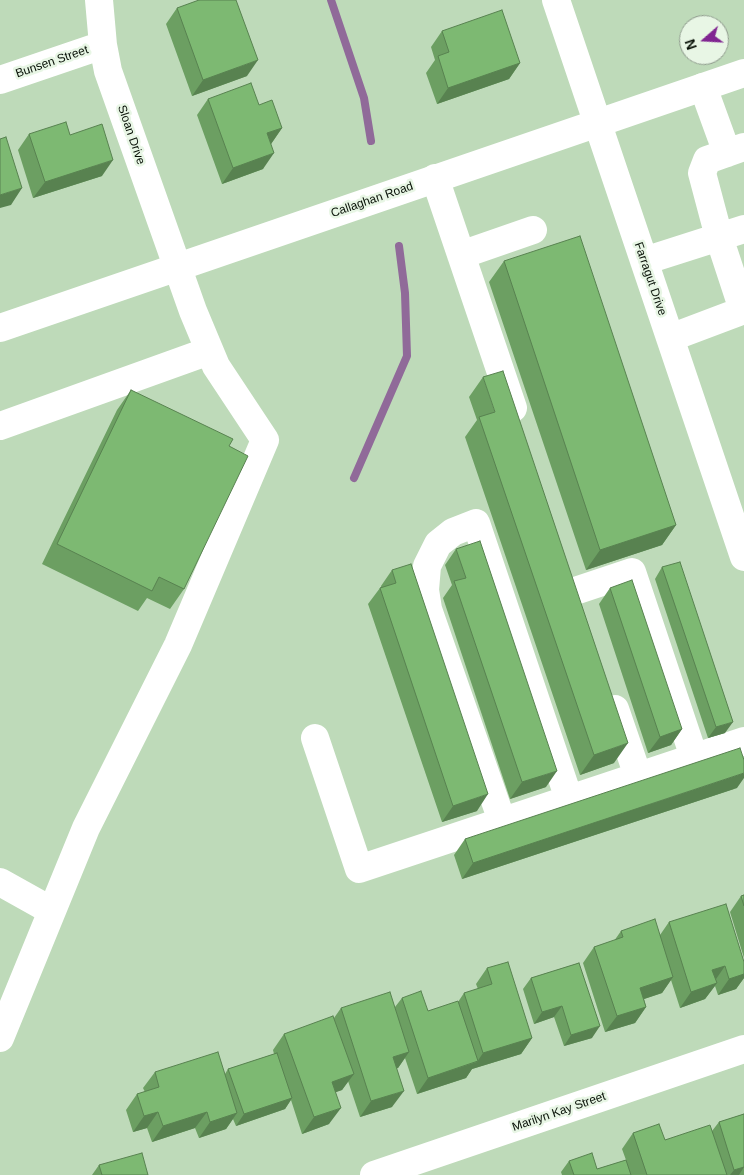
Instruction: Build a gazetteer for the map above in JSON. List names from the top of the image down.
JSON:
{
  "streets": {
    "street": [
      "Bunsen Street",
      "Sloan Drive",
      "Callaghan Road",
      "Farragut Drive",
      "Marilyn Kay Street"
    ]
  },
  "crossings": [
    ["Bunsen Street", "Sloan Drive"],
    ["Sloan Drive", "Callaghan Road"],
    ["Callaghan Road", "Farragut Drive"]
  ],
  "north": "left"
}
